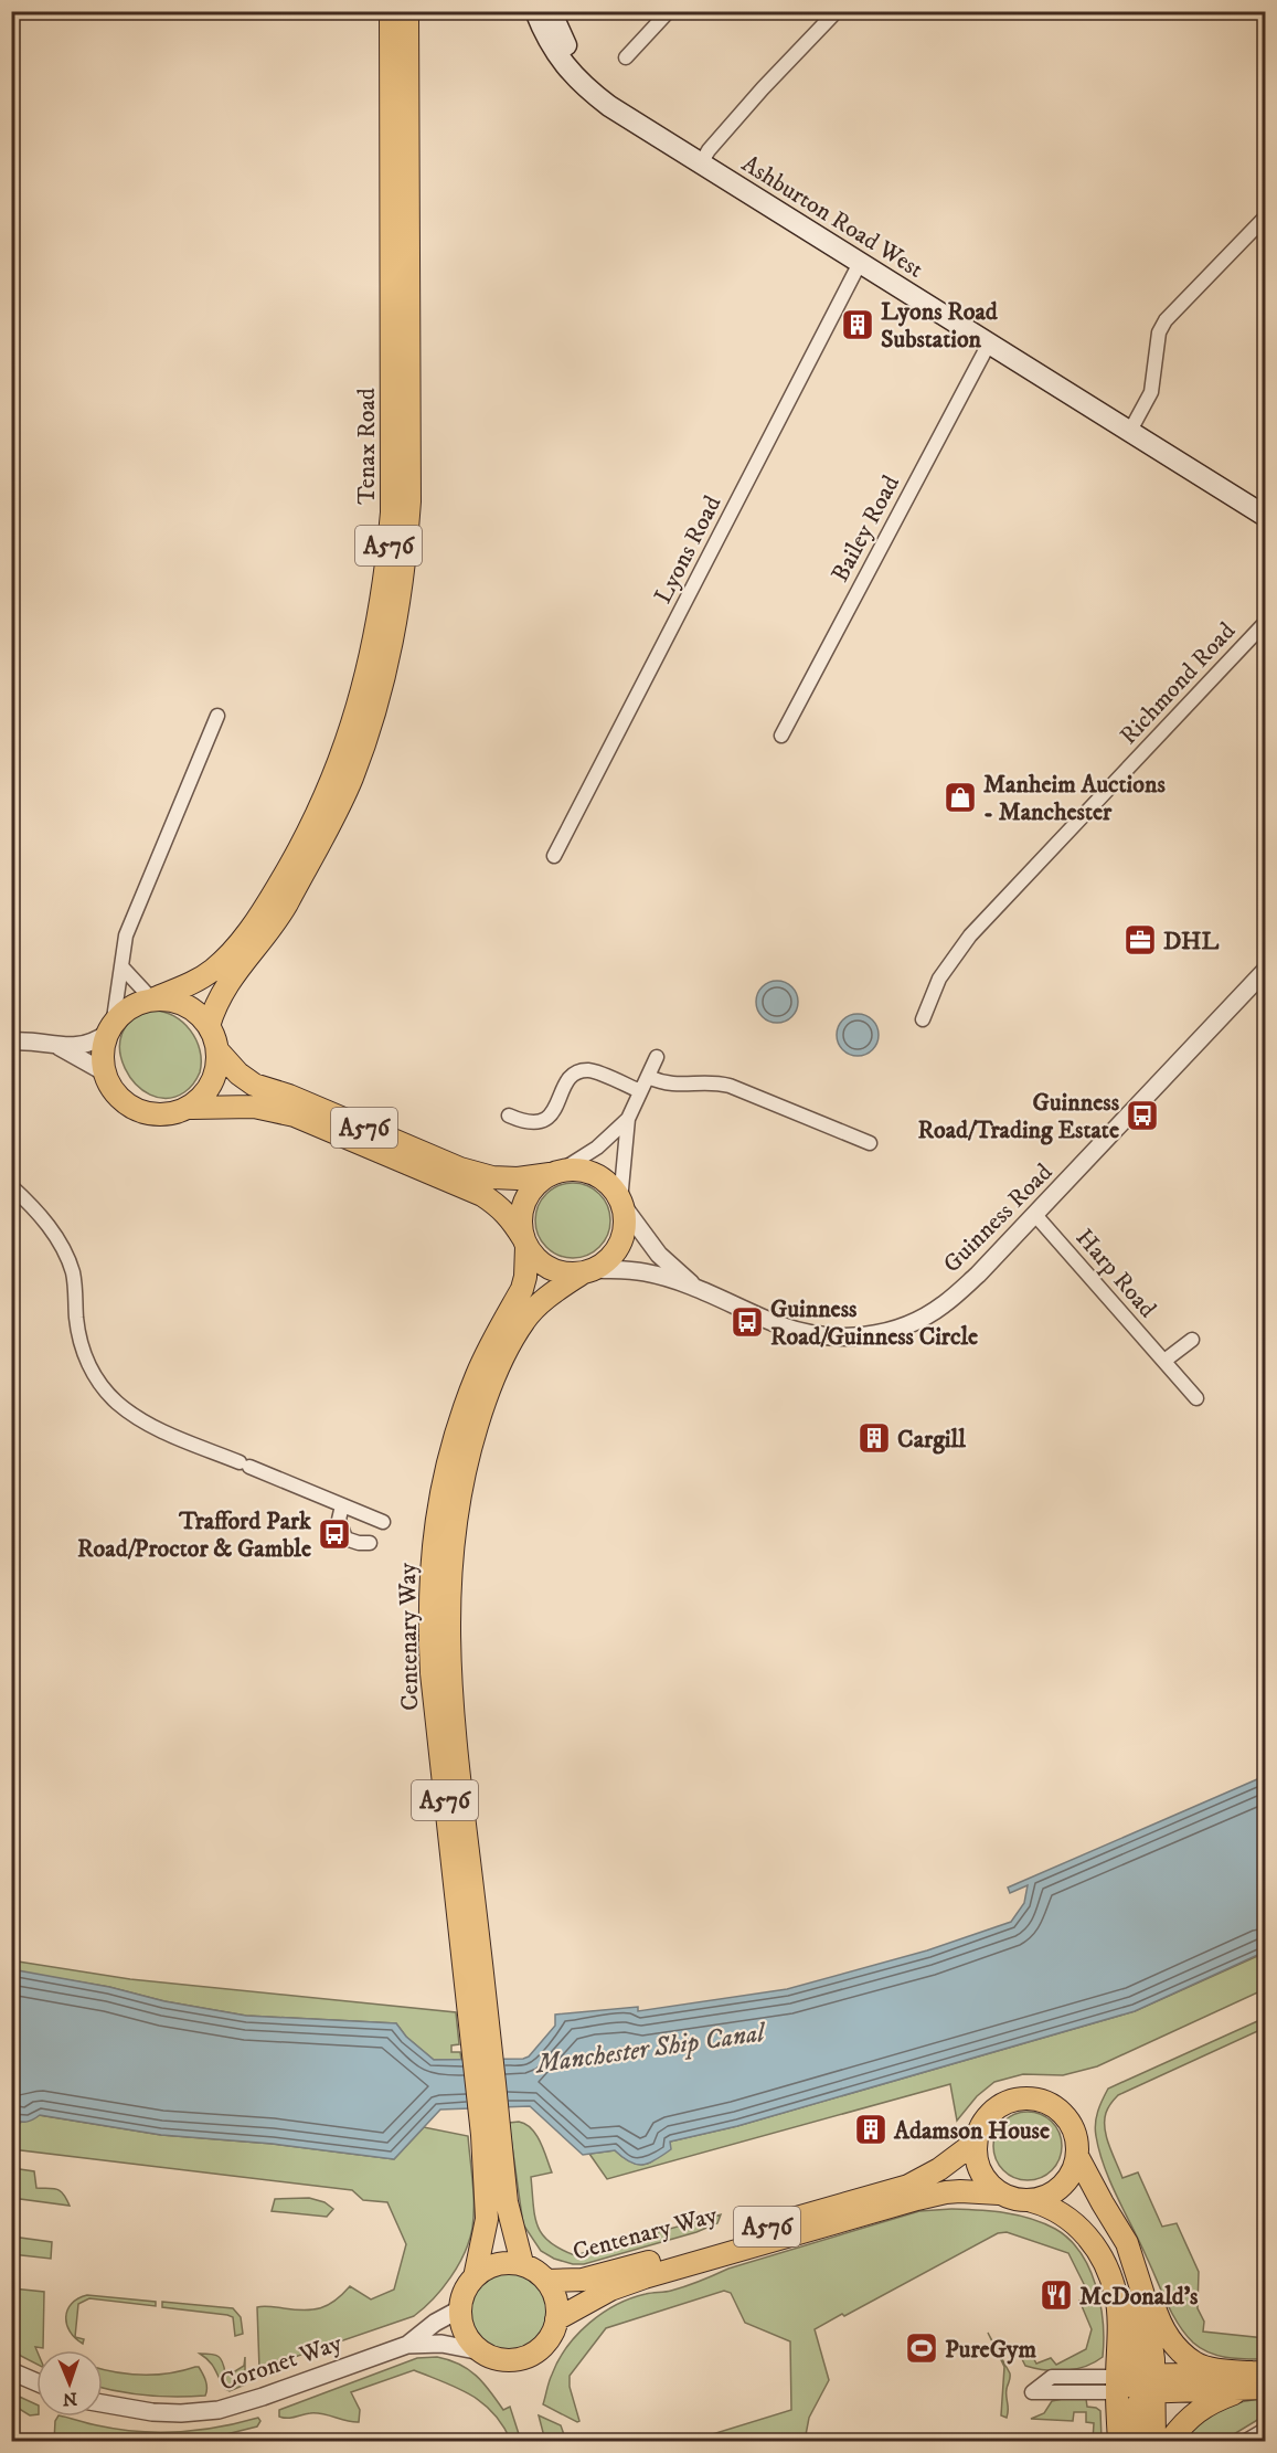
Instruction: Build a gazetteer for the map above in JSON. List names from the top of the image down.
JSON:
{
  "streets": {
    "main road": [
      "Ashburton Road West",
      "Tenax Road",
      "A576",
      "Centenary Way"
    ],
    "street": [
      "Bailey Road",
      "Lyons Road",
      "Richmond Road",
      "Guinness Road",
      "Harp Road",
      "Coronet Way"
    ]
  },
  "crossings": [
    ["Ashburton Road West", "Bailey Road"],
    ["Ashburton Road West", "Lyons Road"],
    ["Tenax Road", "A576"],
    ["A576", "Guinness Road"],
    ["A576", "Centenary Way"],
    ["Guinness Road", "Harp Road"],
    ["Guinness Road", "Centenary Way"]
  ],
  "water": ["Manchester Ship Canal"],
  "places": {
    "building": ["Lyons Road Substation", "Cargill", "Adamson House"],
    "shop": ["Manheim Auctions - Manchester"],
    "office": ["DHL"],
    "bus stop": ["Guinness Road/Trading Estate", "Guinness Road/Guinness Circle", "Trafford Park Road/Proctor & Gamble"],
    "restaurant": ["McDonald's"],
    "sports": ["PureGym"]
  },
  "north": "bottom"
}
